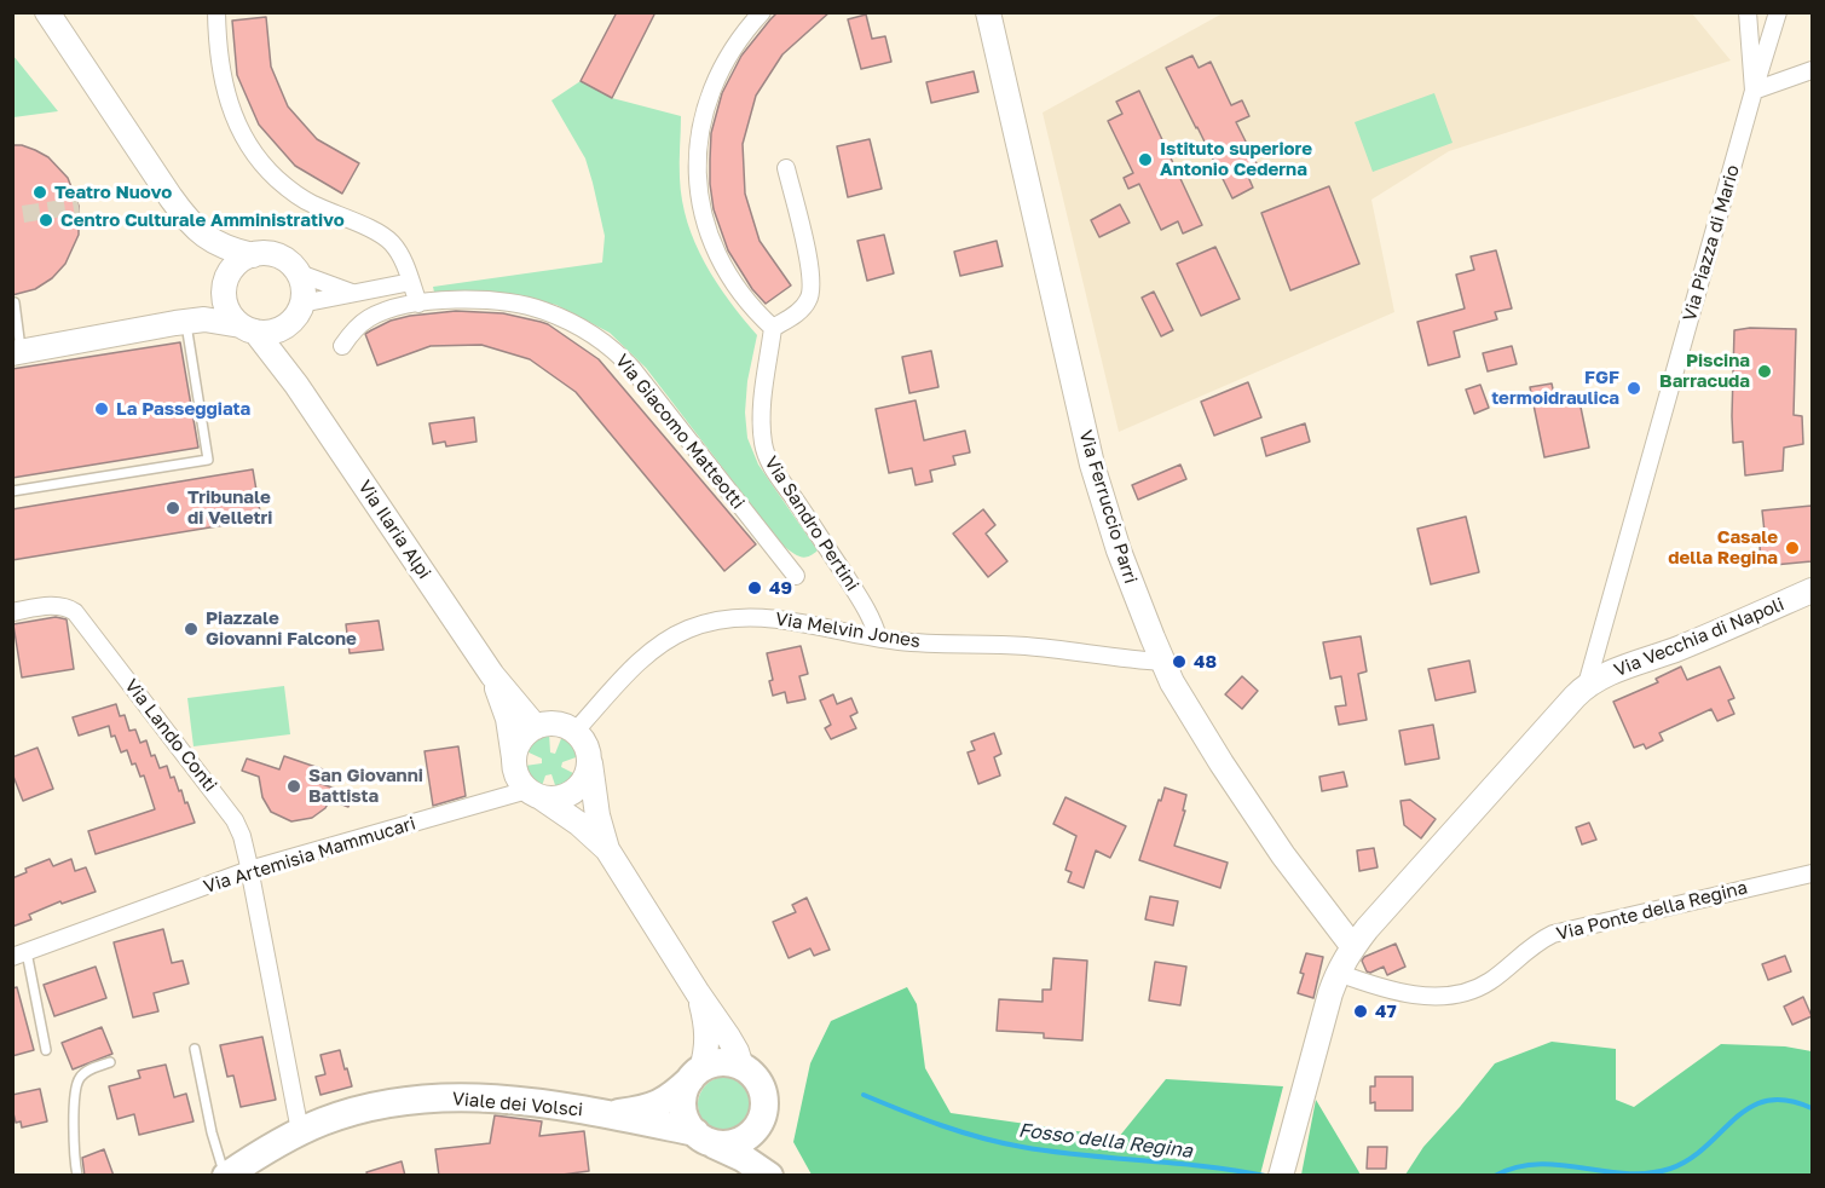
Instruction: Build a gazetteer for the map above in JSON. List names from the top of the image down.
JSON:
{
  "streets": {
    "main road": ["Viale dei Volsci"],
    "street": [
      "Via Piazza di Mario",
      "Via Giacomo Matteotti",
      "Via Ferruccio Parri",
      "Via Sandro Pertini",
      "Via Ilaria Alpi",
      "Via Melvin Jones",
      "Via Vecchia di Napoli",
      "Via Lando Conti",
      "Via Artemisia Mammucari",
      "Via Ponte della Regina"
    ]
  },
  "crossings": [
    ["Via Piazza di Mario", "Via Vecchia di Napoli"],
    ["Via Ferruccio Parri", "Via Melvin Jones"],
    ["Via Sandro Pertini", "Via Melvin Jones"],
    ["Via Ilaria Alpi", "Via Melvin Jones"],
    ["Via Ilaria Alpi", "Via Artemisia Mammucari"],
    ["Via Melvin Jones", "Via Artemisia Mammucari"],
    ["Via Lando Conti", "Via Artemisia Mammucari"],
    ["Via Lando Conti", "Viale dei Volsci"]
  ],
  "water": ["Fosso della Regina"],
  "places": [
    "Istituto superiore Antonio Cederna",
    "Teatro Nuovo",
    "Centro Culturale Amministrativo",
    "Piscina Barracuda",
    "FGF termoidraulica",
    "La Passeggiata",
    "Tribunale di Velletri",
    "Casale della Regina",
    "49",
    "Piazzale Giovanni Falcone",
    "48",
    "San Giovanni Battista",
    "47"
  ]
}
